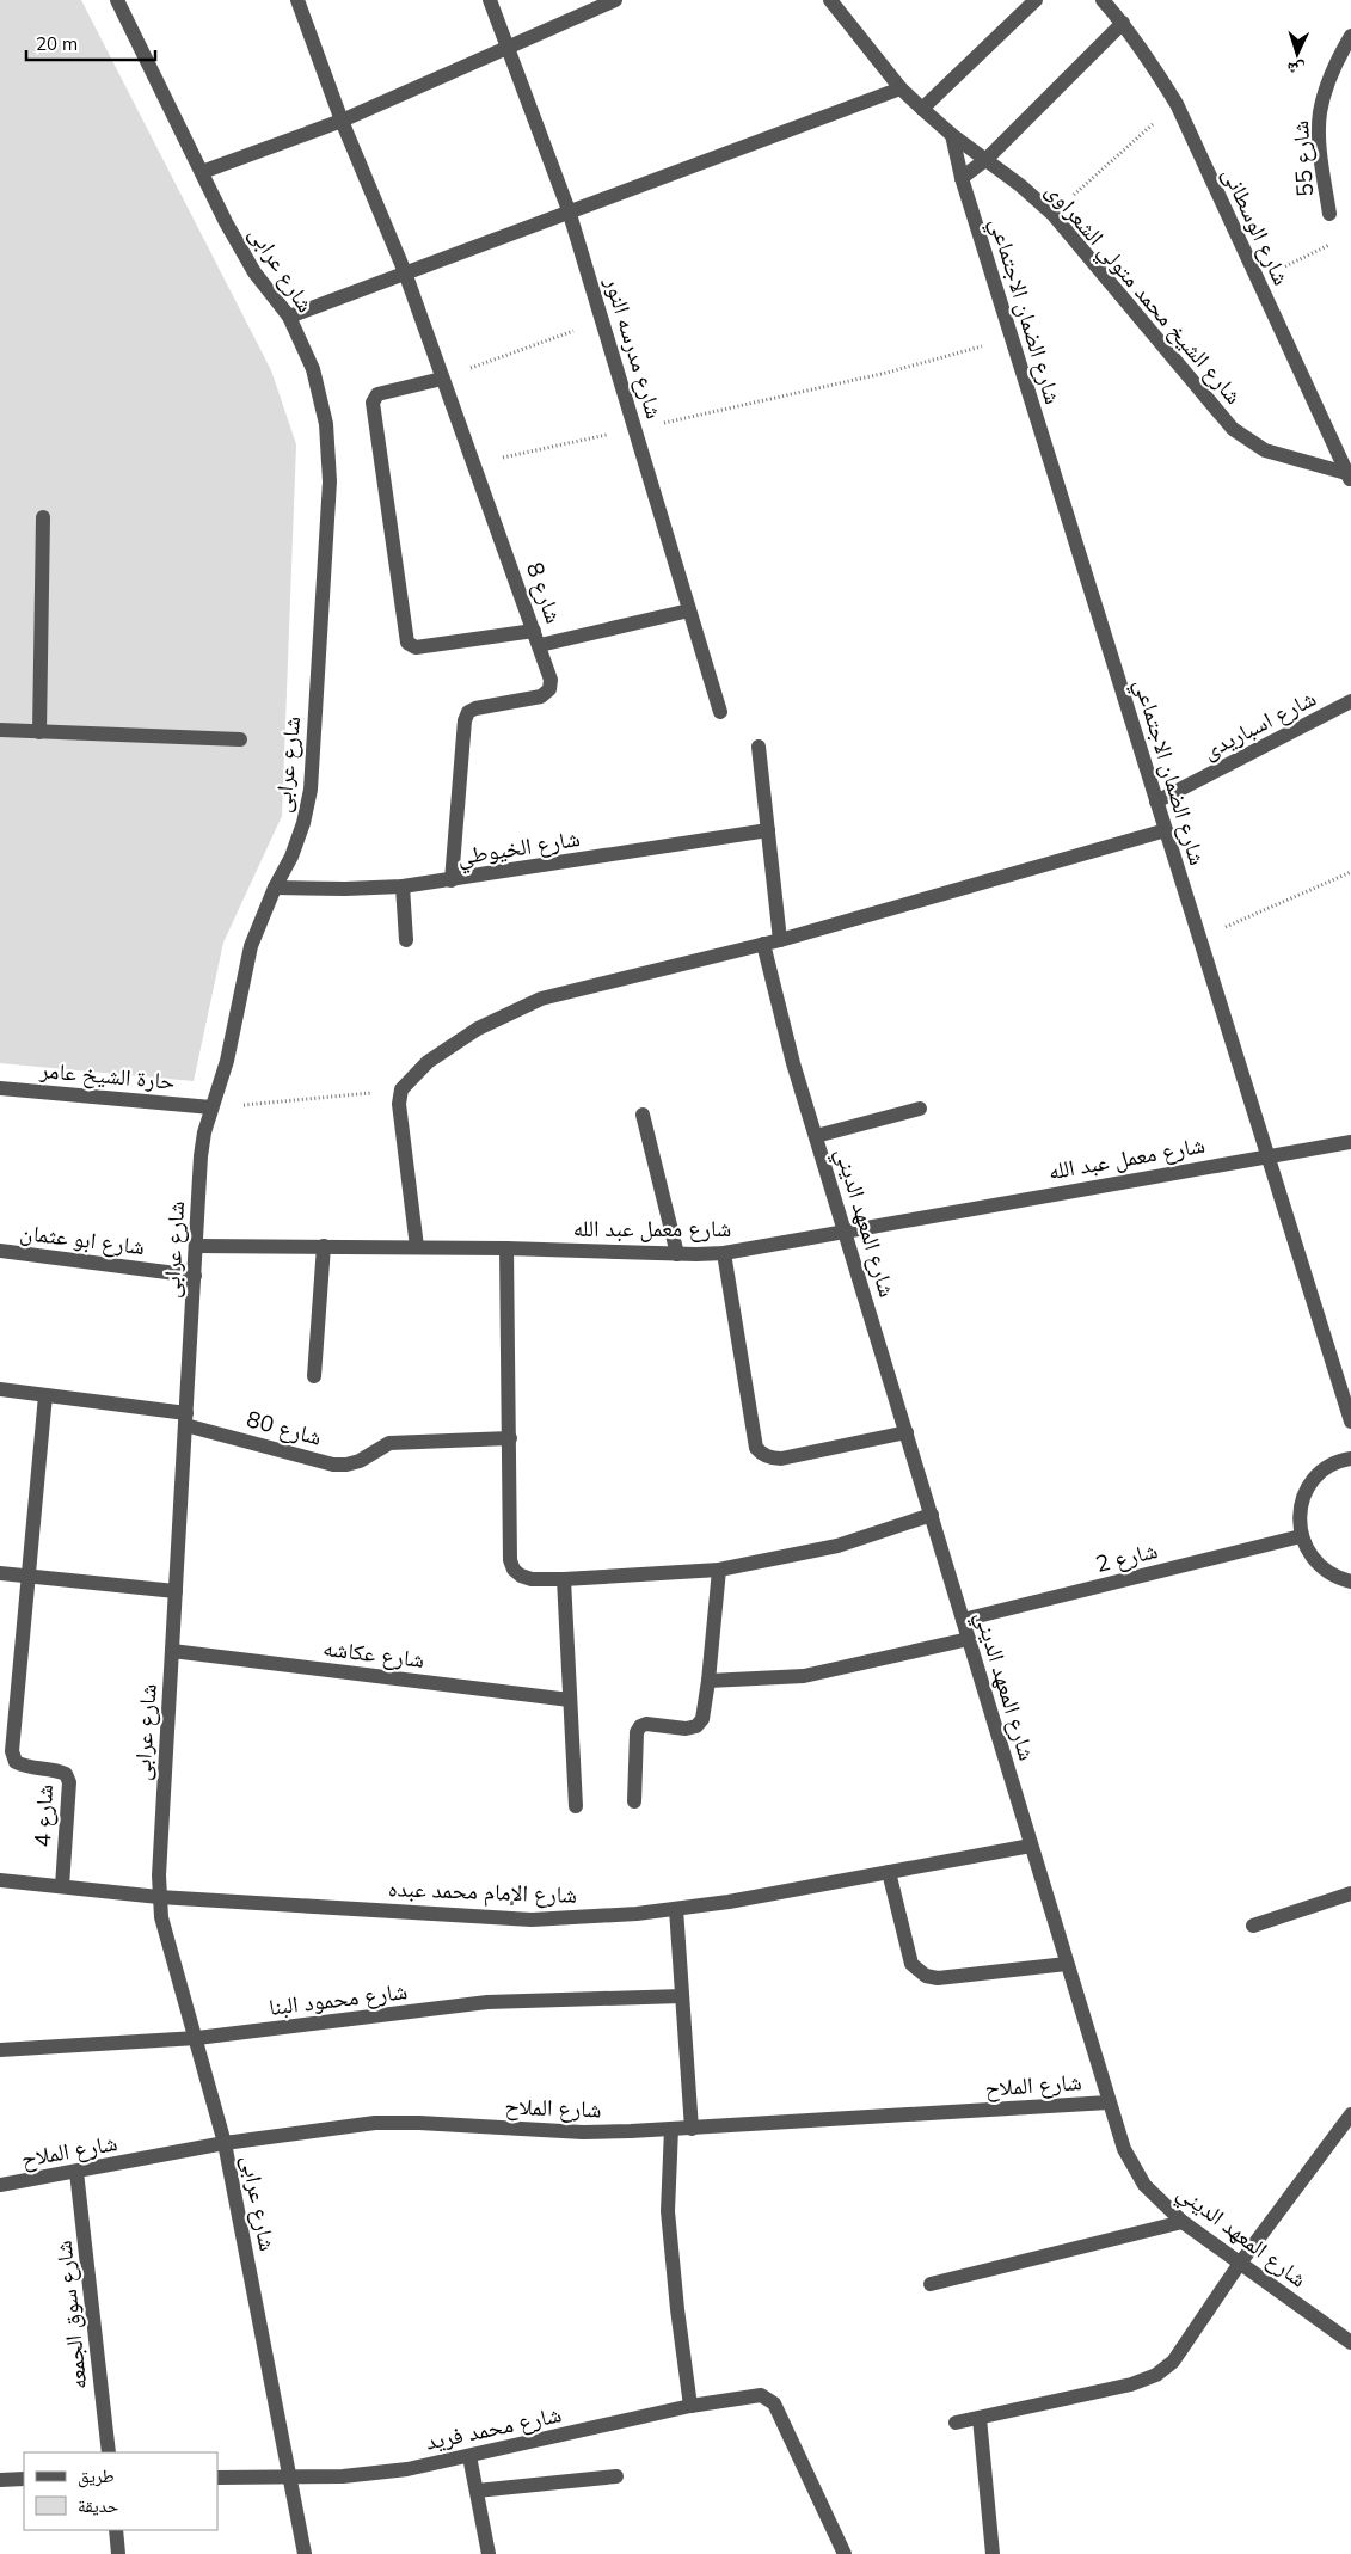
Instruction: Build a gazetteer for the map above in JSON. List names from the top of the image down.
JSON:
{
  "streets": {
    "street": [
      "شارع 55",
      "شارع الوسطانى",
      "شارع عرابى",
      "شارع الشيخ محمد متولي الشعراوى",
      "شارع الضمان الاجتماعي",
      "شارع مدرسه النور",
      "شارع 8",
      "شارع اسباريدى",
      "شارع الخيوطي",
      "حارة الشيخ عامر",
      "شارع معمل عبد الله",
      "شارع المعهد الديني",
      "شارع ابو عثمان",
      "شارع 80",
      "شارع 2",
      "شارع عكاشه",
      "شارع 4",
      "شارع الإمام محمد عبده",
      "شارع محمود البنا",
      "شارع الملاح",
      "شارع سوق الجمعه",
      "شارع محمد فريد"
    ]
  },
  "crossings": [
    ["شارع الوسطانى", "شارع الشيخ محمد متولي الشعراوى"],
    ["شارع عرابى", "شارع الخيوطي"],
    ["شارع عرابى", "حارة الشيخ عامر"],
    ["شارع عرابى", "شارع معمل عبد الله"],
    ["شارع عرابى", "شارع ابو عثمان"],
    ["شارع عرابى", "شارع 80"],
    ["شارع عرابى", "شارع عكاشه"],
    ["شارع عرابى", "شارع الإمام محمد عبده"],
    ["شارع عرابى", "شارع محمود البنا"],
    ["شارع عرابى", "شارع الملاح"],
    ["شارع عرابى", "شارع محمد فريد"],
    ["شارع الشيخ محمد متولي الشعراوى", "شارع الضمان الاجتماعي"],
    ["شارع الضمان الاجتماعي", "شارع اسباريدى"],
    ["شارع الضمان الاجتماعي", "شارع معمل عبد الله"],
    ["شارع 8", "شارع الخيوطي"],
    ["شارع معمل عبد الله", "شارع المعهد الديني"],
    ["شارع المعهد الديني", "شارع 2"],
    ["شارع المعهد الديني", "شارع الإمام محمد عبده"],
    ["شارع المعهد الديني", "شارع الملاح"],
    ["شارع 80", "شارع 4"],
    ["شارع 4", "شارع الإمام محمد عبده"],
    ["شارع الملاح", "شارع سوق الجمعه"]
  ],
  "legend": ["طريق", "حديقة"],
  "scale_bar": "20 m",
  "north": "bottom"
}
